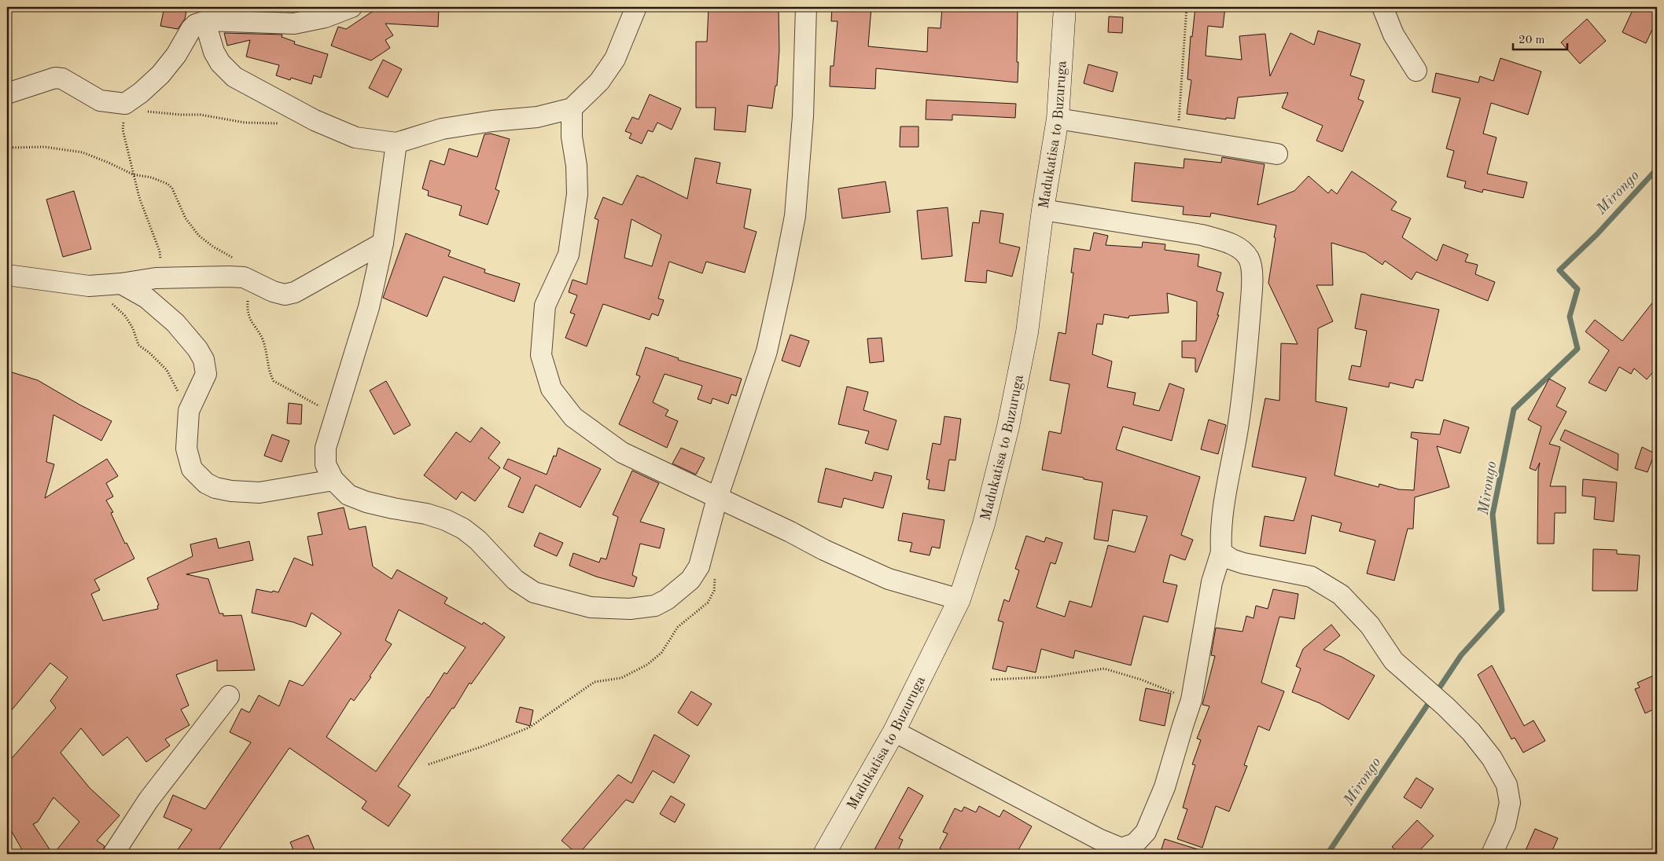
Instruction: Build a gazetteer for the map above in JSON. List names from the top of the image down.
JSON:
{
  "streets": {
    "main road": ["Madukatisa to Buzuruga"]
  },
  "water": ["Mirongo"],
  "scale_bar": "20 m"
}
